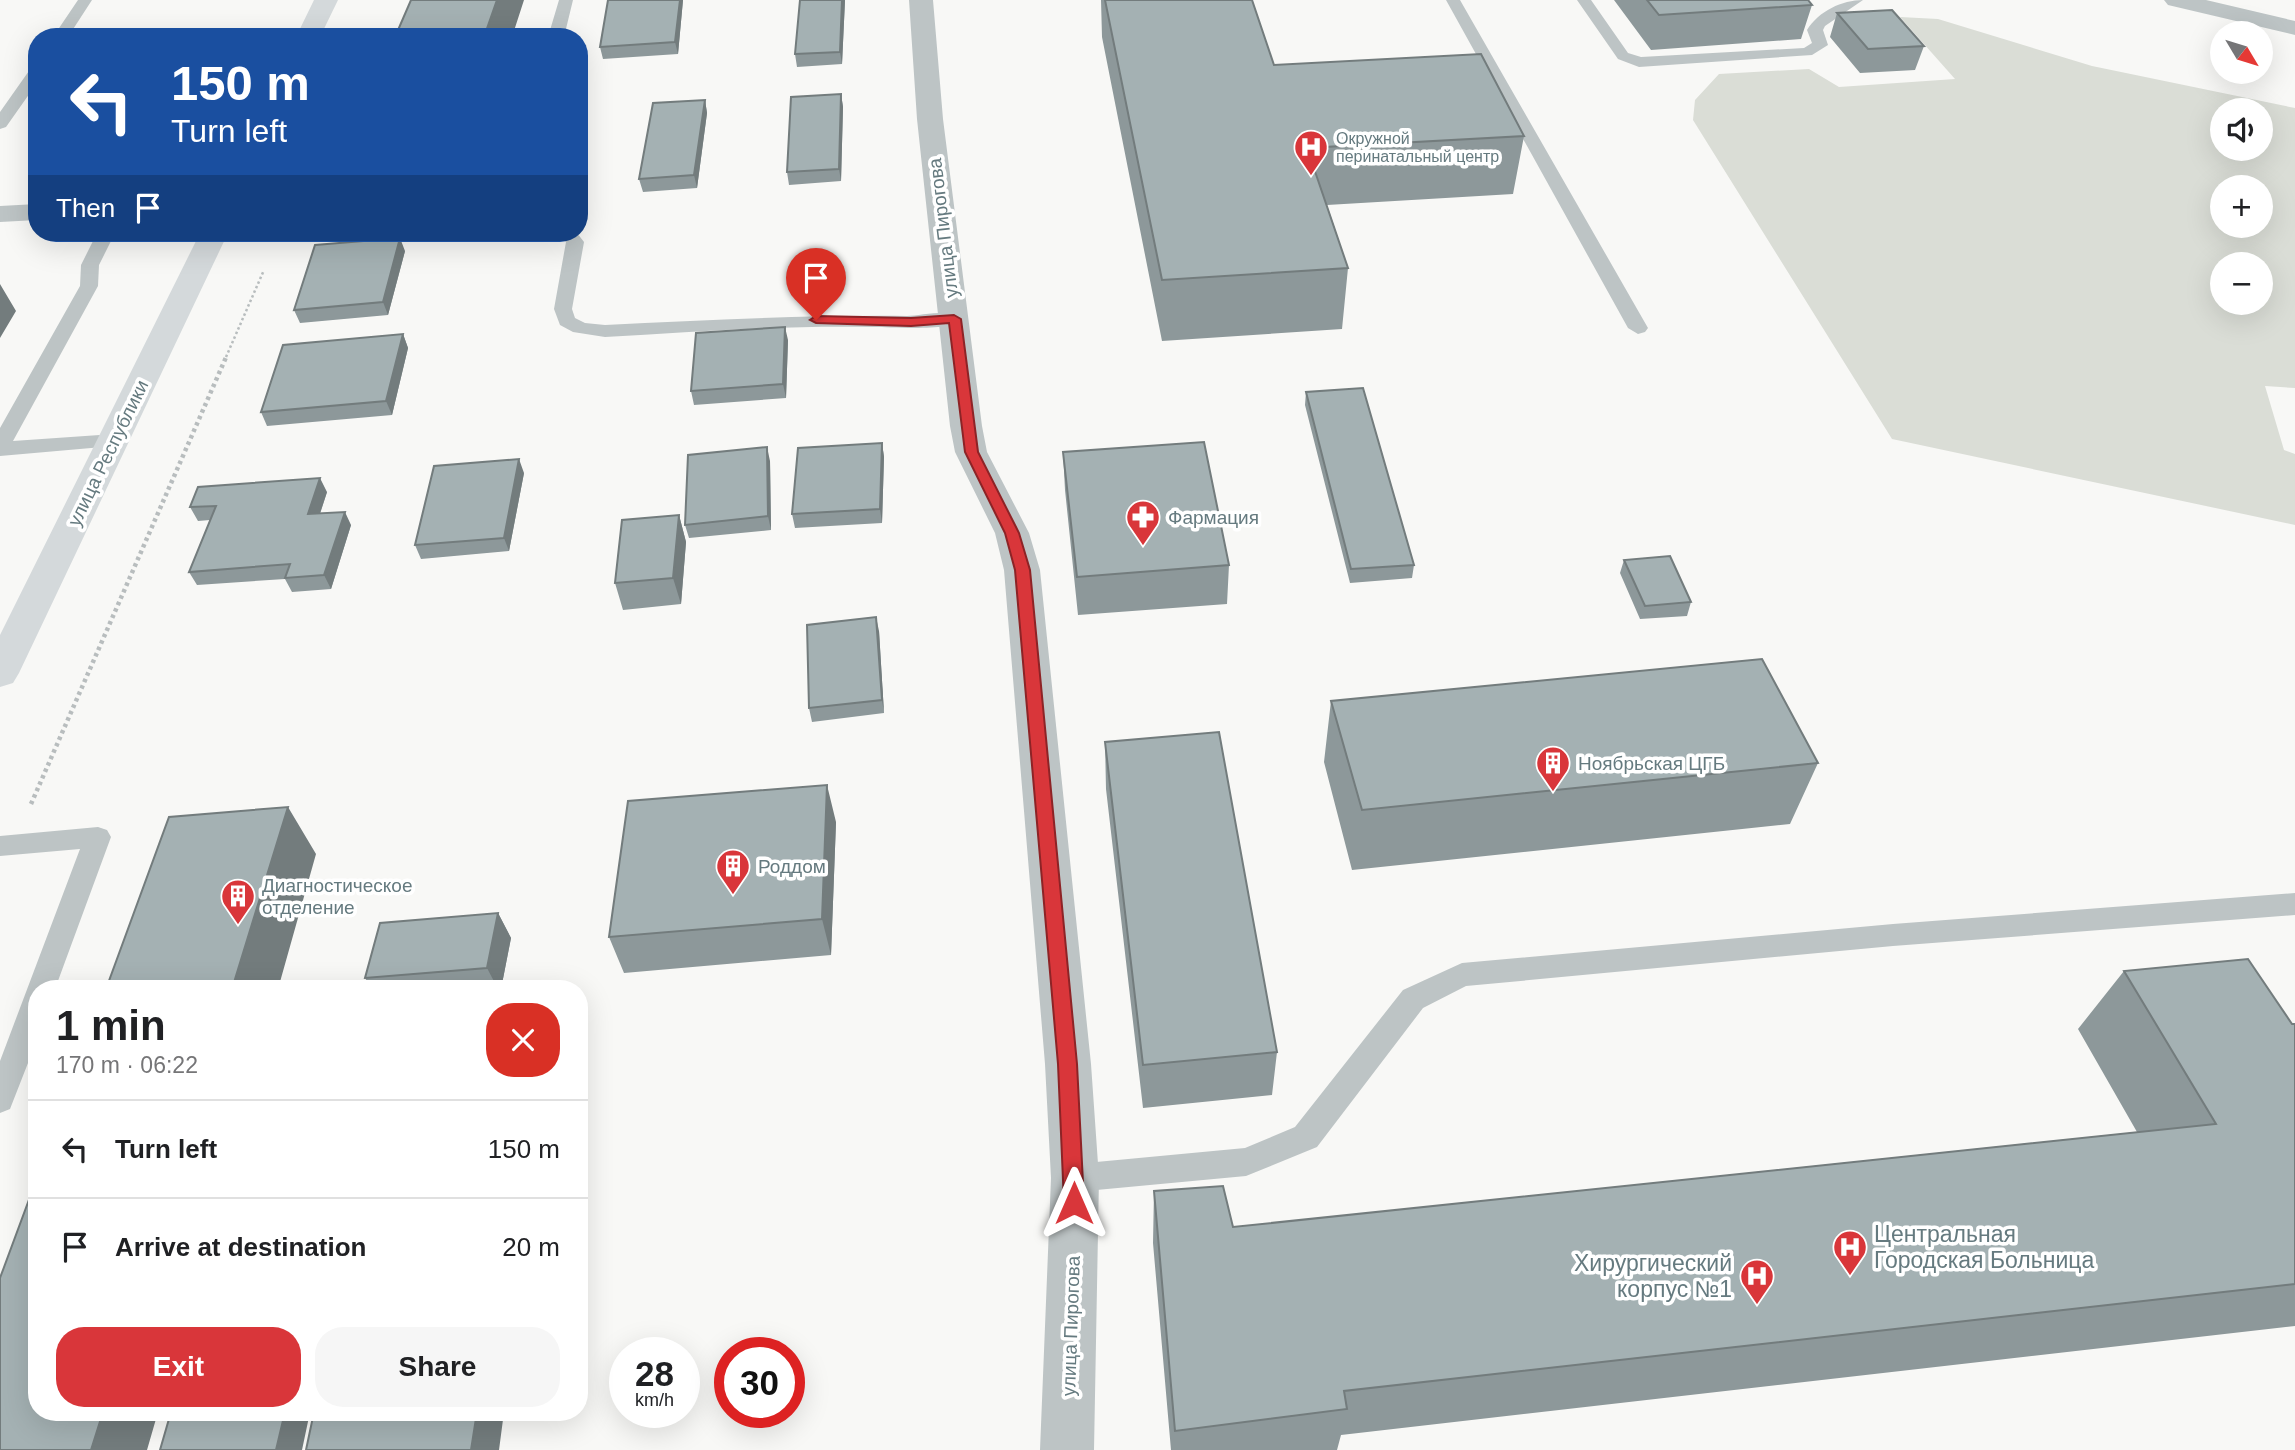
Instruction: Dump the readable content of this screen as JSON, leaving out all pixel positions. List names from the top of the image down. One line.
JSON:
{"streets":{"street":["улица Пирогова","улица Республики"]},"places":{"hospital":["Окружной перинатальный центр","Центральная Городская Больница","Хирургический корпус №1"],"pharmacy":["Фармация"],"building":["Ноябрьская ЦГБ","Роддом","Диагностическое отделение"]},"north":"bottom right","page":{"map_buttons":["+","−"],"turn":["150 m","Turn left"],"then":"Then","heading":["1 min","170 m · 06:22"],"list":[{"name":"Turn left","value":"150 m"},{"name":"Arrive at destination","value":"20 m"}],"buttons":["Exit","Share"],"speed":"28 km/h","limit":"30"}}
